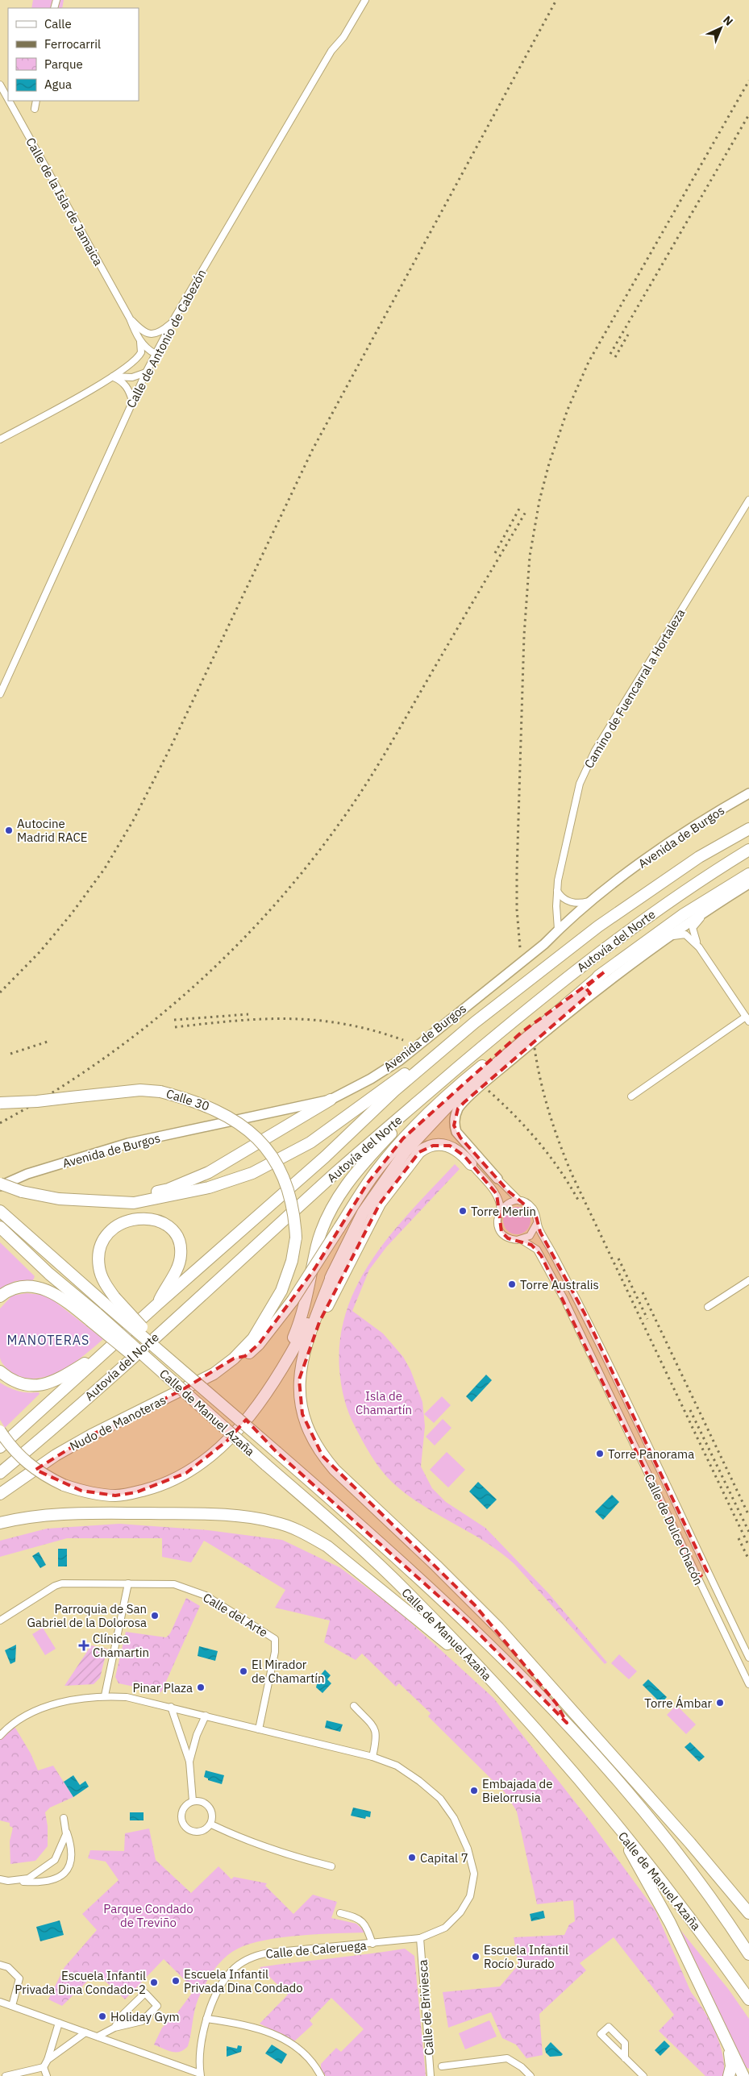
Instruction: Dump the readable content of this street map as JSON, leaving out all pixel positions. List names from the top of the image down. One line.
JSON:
{"streets":{"highway":["Autovía del Norte","Calle 30","Calle de Manuel Azaña","Nudo de Manoteras"],"street":["Calle de la Isla de Jamaica","Calle de Antonio de Cabezón","Camino de Fuencarral a Hortaleza","Avenida de Burgos","Calle de Dulce Chacón","Calle del Arte","Calle de Caleruega","Calle de Briviesca"]},"crossings":[["Calle de la Isla de Jamaica","Calle de Antonio de Cabezón"],["Camino de Fuencarral a Hortaleza","Avenida de Burgos"],["Calle 30","Nudo de Manoteras"],["Calle del Arte","Calle de Caleruega"],["Calle de Caleruega","Calle de Briviesca"]],"districts":["MANOTERAS"],"parks":["Isla de Chamartín","Parque Condado de Treviño"],"places":{"other":["Autocine Madrid RACE","Torre Merlin","Torre Australis","Torre Panorama","Parroquia de San Gabriel de la Dolorosa","El Mirador de Chamartín","Pinar Plaza","Torre Ámbar","Embajada de Bielorrusia","Capital 7","Escuela Infantil Rocío Jurado","Escuela Infantil Privada Dina Condado","Escuela Infantil Privada Dina Condado-2","Holiday Gym"],"health":["Clínica Chamartin"]},"legend":["Calle","Ferrocarril","Parque","Agua"],"north":"top right"}
